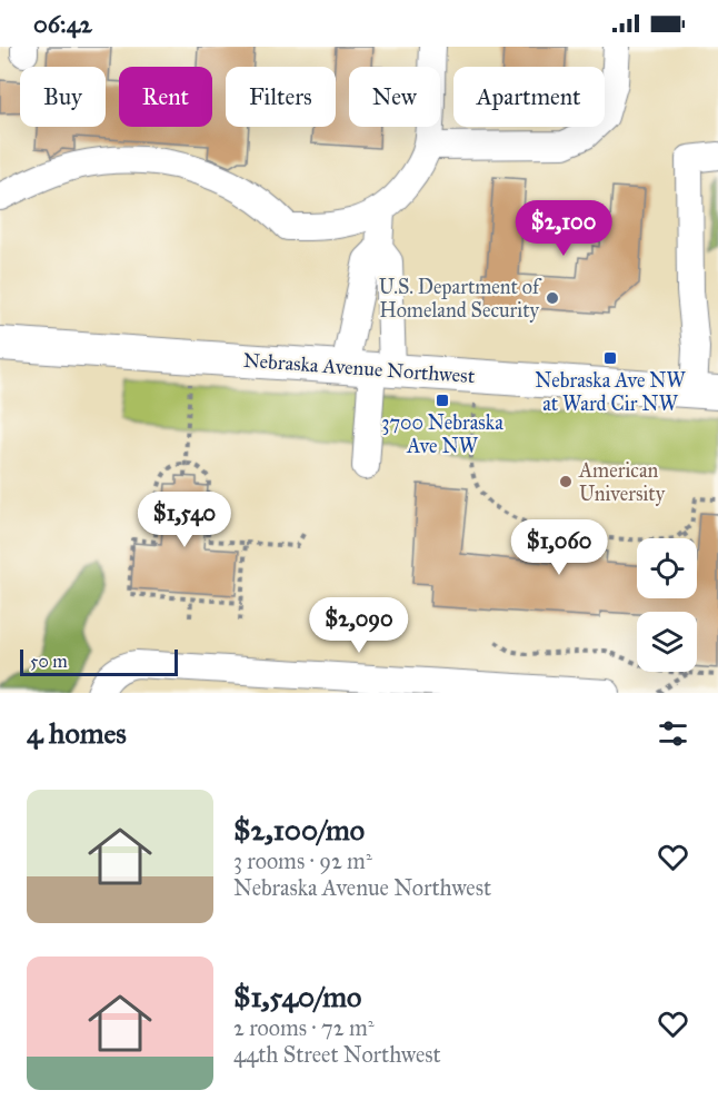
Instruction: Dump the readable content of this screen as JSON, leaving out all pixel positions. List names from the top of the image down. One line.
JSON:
{"streets":{"main road":["Nebraska Avenue Northwest"]},"places":{"other":["U.S. Department of Homeland Security","American University"],"transit":["Nebraska Ave NW at Ward Cir NW","3700 Nebraska Ave NW"]},"scale_bar":"50 m","page":{"status":"06:42","chip":["Buy","Rent","Filters","New","Apartment"],"price":["$2,100","$1,540","$1,060","$2,090"],"scale":"50 m","heading":"4 homes","list":[{"name":"$2,100/mo","note":"3 rooms · 92 m² · Nebraska Avenue Northwest"},{"name":"$1,540/mo","note":"2 rooms · 72 m² · 44th Street Northwest"}]}}
